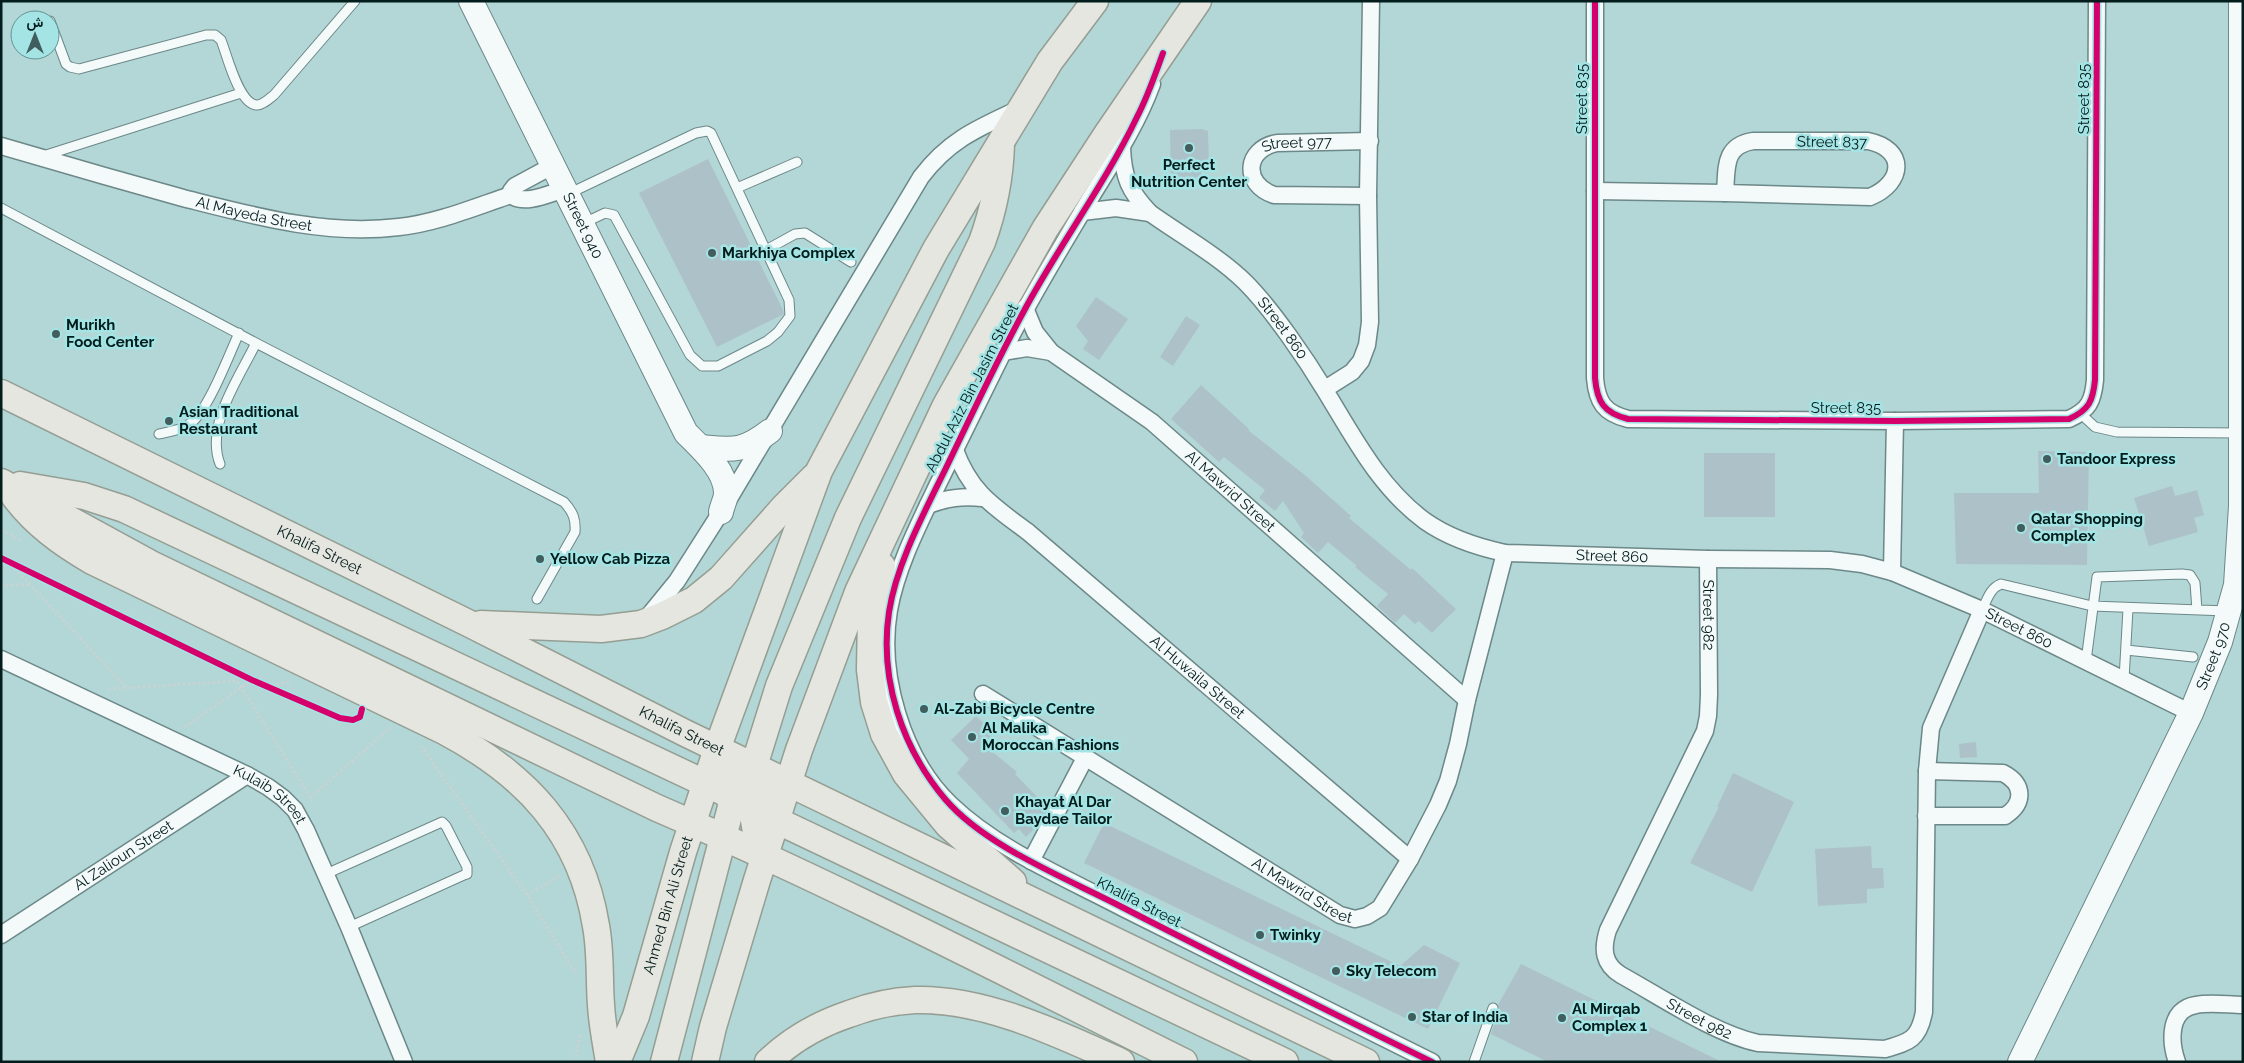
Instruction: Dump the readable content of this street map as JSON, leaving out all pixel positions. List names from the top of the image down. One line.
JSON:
{"streets":{"main road":["Abdul Aziz Bin Jasim Street","Khalifa Street","Ahmed Bin Ali Street"],"street":["Street 835","Street 837","Street 977","Al Mayeda Street","Street 940","Street 860","Al Mawrid Street","Street 982","Street 970","Al Huwaila Street","Kulaib Street","Al Zalioun Street"]},"crossings":[["Street 835","Street 837"],["Street 835","Street 860"],["Al Mayeda Street","Street 940"],["Street 860","Abdul Aziz Bin Jasim Street"],["Street 860","Al Mawrid Street"],["Street 860","Street 982"],["Street 860","Street 970"],["Abdul Aziz Bin Jasim Street","Al Mawrid Street"],["Abdul Aziz Bin Jasim Street","Khalifa Street"],["Abdul Aziz Bin Jasim Street","Al Huwaila Street"],["Al Mawrid Street","Al Huwaila Street"],["Khalifa Street","Ahmed Bin Ali Street"],["Kulaib Street","Al Zalioun Street"]],"places":["Perfect Nutrition Center","Markhiya Complex","Murikh Food Center","Asian Traditional Restaurant","Tandoor Express","Qatar Shopping Complex","Yellow Cab Pizza","Al-Zabi Bicycle Centre","Al Malika Moroccan Fashions","Khayat Al Dar Baydae Tailor","Twinky","Sky Telecom","Star of India","Al Mirqab Complex 1"],"north":"top"}
